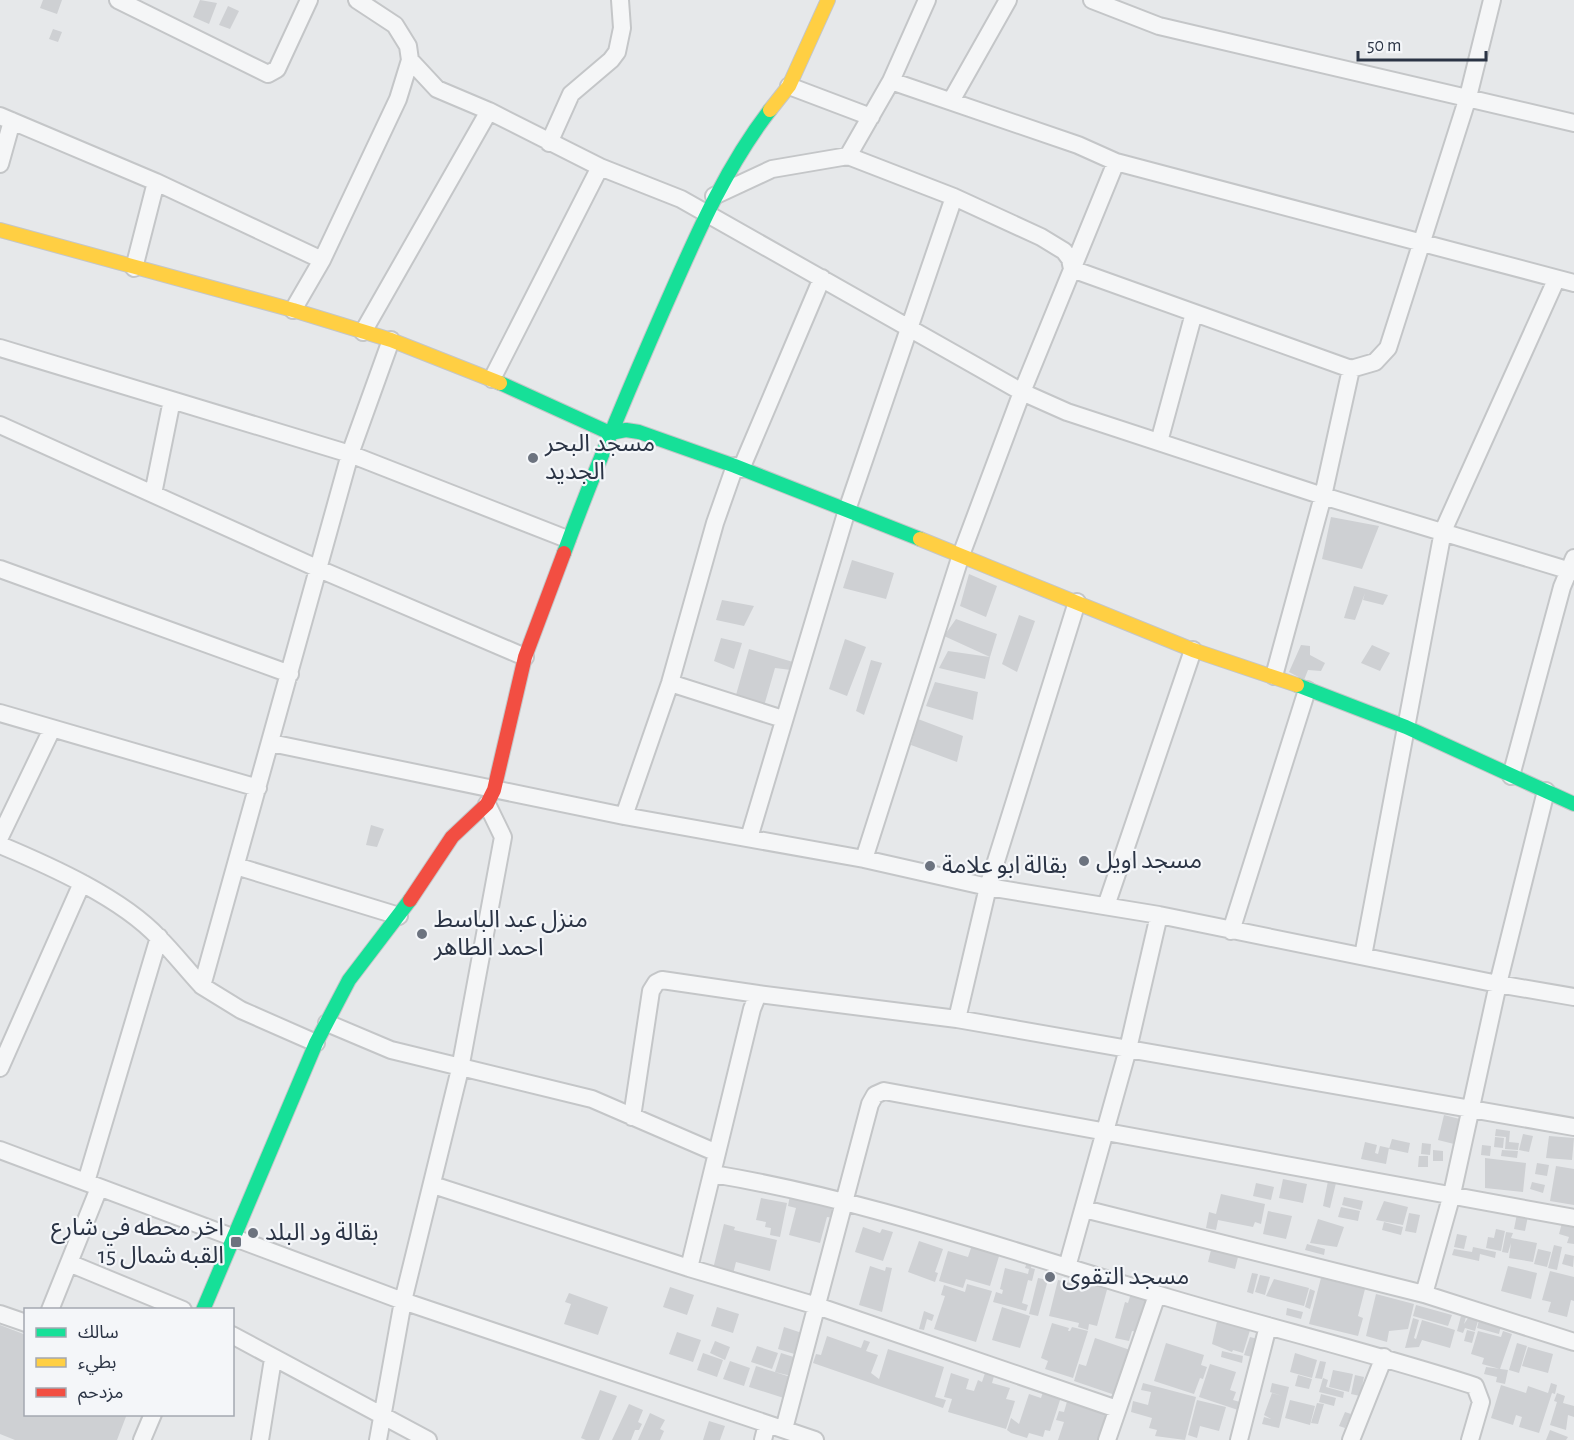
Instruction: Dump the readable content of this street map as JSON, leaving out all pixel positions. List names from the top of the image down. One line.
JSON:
{"places":{"other":["مسجد البحر الجديد","مسجد اويل","بقالة ابو علامة","منزل عبد الباسط احمد الطاهر","بقالة ود البلد","مسجد التقوى"],"transit":["اخر محطه في شارع 15 القبه شمال"]},"legend":["سالك","بطيء","مزدحم"],"scale_bar":"50 m"}
